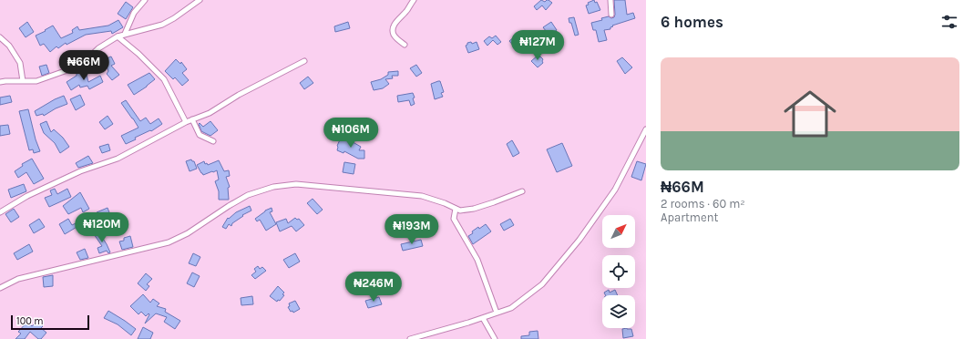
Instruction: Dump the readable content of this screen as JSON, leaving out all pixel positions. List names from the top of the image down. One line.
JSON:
{"scale_bar":"100 m","north":"top right","page":{"heading":"6 homes","price":["₦127M","₦66M","₦106M","₦120M","₦193M","₦246M"],"list":[{"name":"₦66M","note":"2 rooms · 60 m² · Apartment"}],"scale":"100 m"}}
